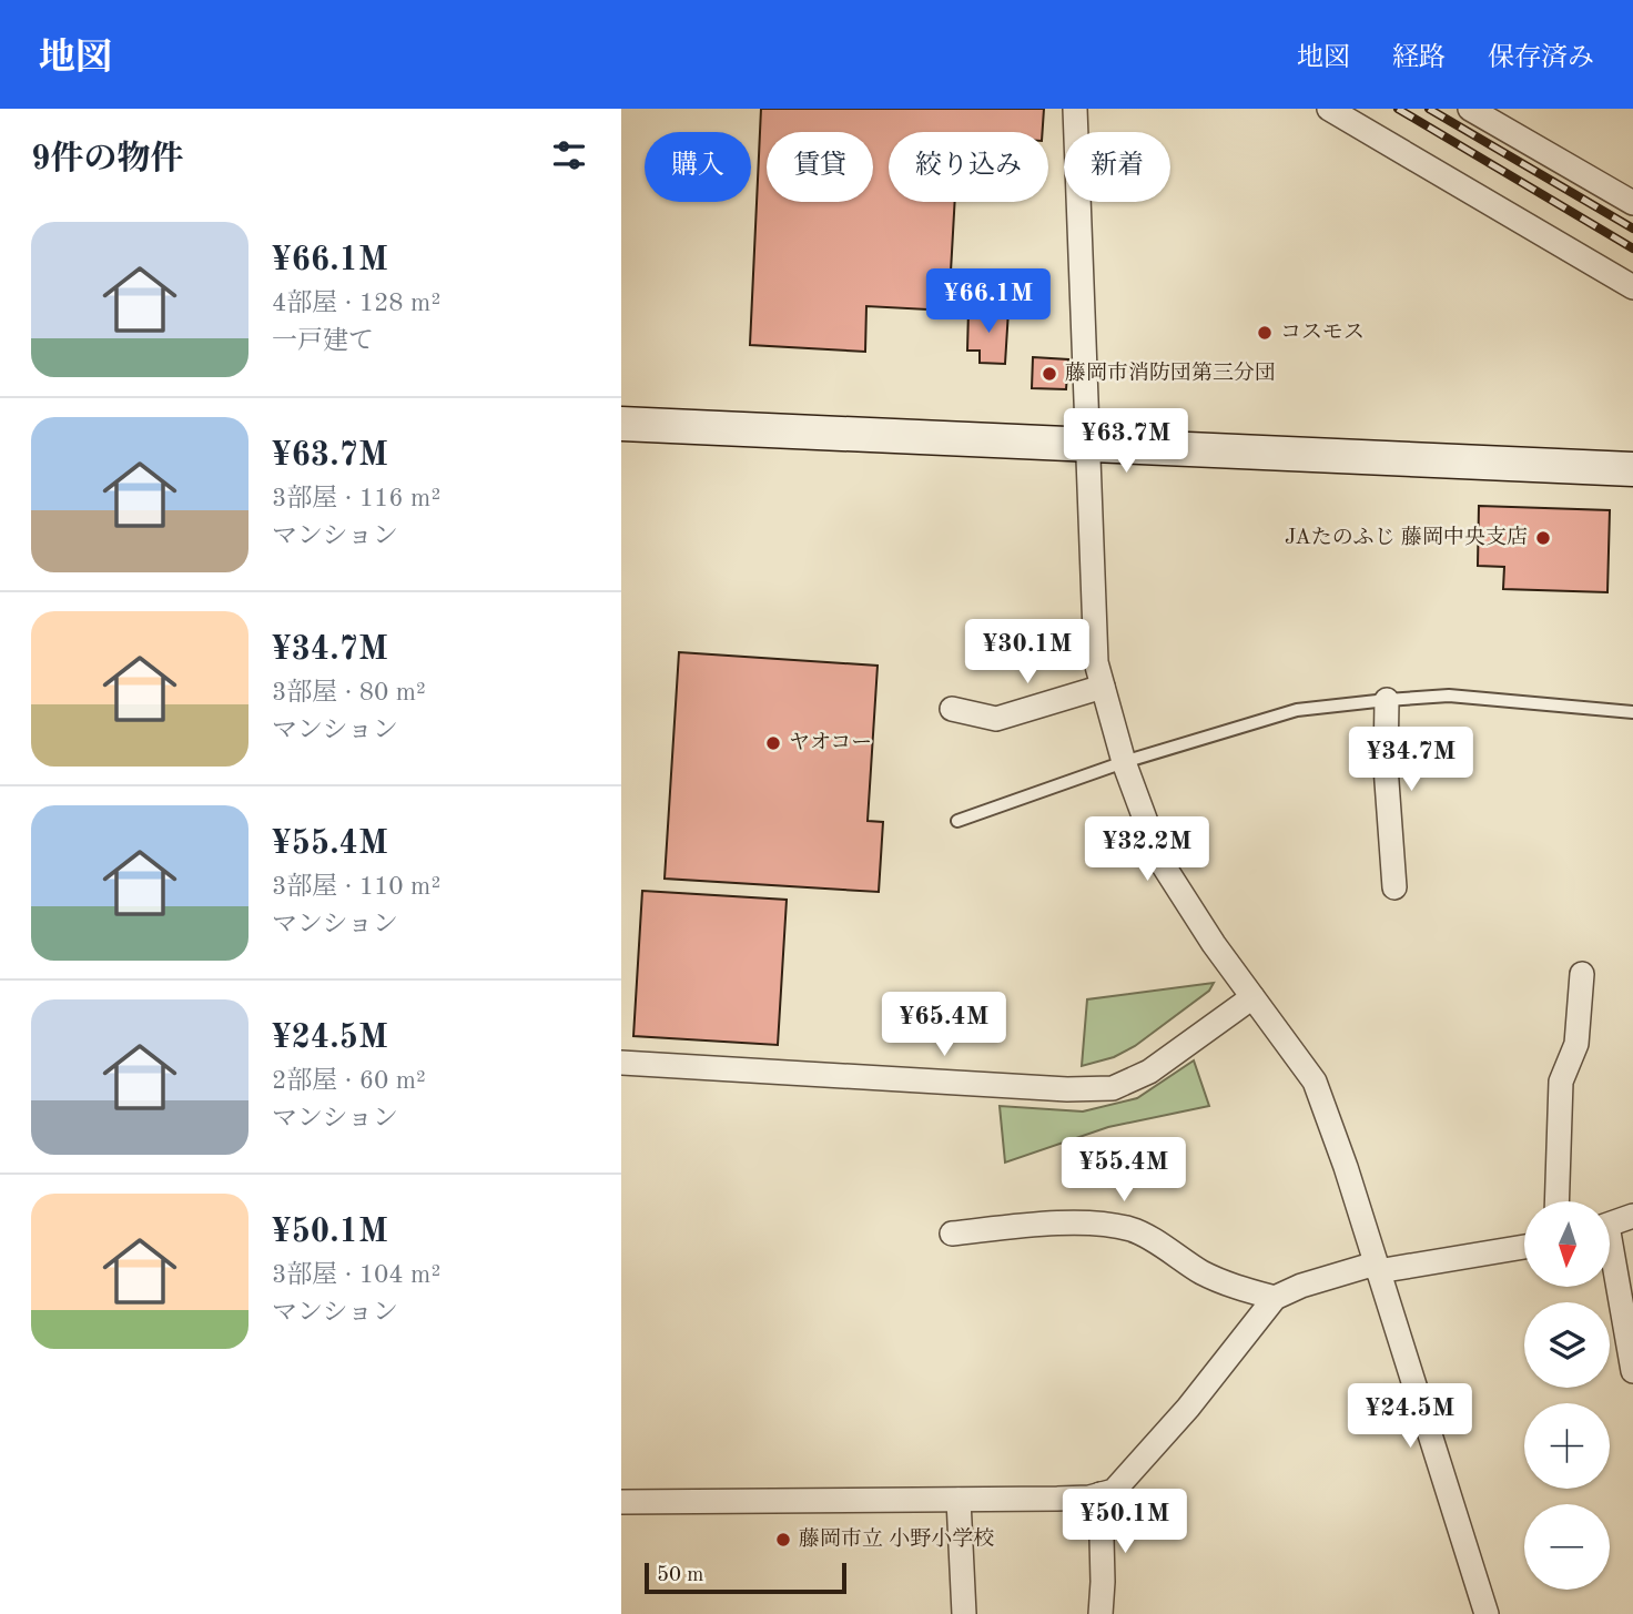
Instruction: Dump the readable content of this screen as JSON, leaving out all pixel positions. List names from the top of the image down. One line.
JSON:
{"places":["コスモス","藤岡市消防団第三分団","JAたのふじ 藤岡中央支店","ヤオコー","藤岡市立 小野小学校"],"scale_bar":"50 m","north":"bottom","page":{"header":"地図","nav":["地図","経路","保存済み"],"heading":"9件の物件","chip":["購入","賃貸","絞り込み","新着"],"list":[{"name":"¥66.1M","note":"4部屋 · 128 m² · 一戸建て"},{"name":"¥63.7M","note":"3部屋 · 116 m² · マンション"},{"name":"¥34.7M","note":"3部屋 · 80 m² · マンション"},{"name":"¥55.4M","note":"3部屋 · 110 m² · マンション"},{"name":"¥24.5M","note":"2部屋 · 60 m² · マンション"},{"name":"¥50.1M","note":"3部屋 · 104 m² · マンション"}],"price":["¥66.1M","¥63.7M","¥30.1M","¥34.7M","¥32.2M","¥65.4M","¥55.4M","¥24.5M","¥50.1M"],"map_buttons":["+","−"],"scale":"50 m"}}
